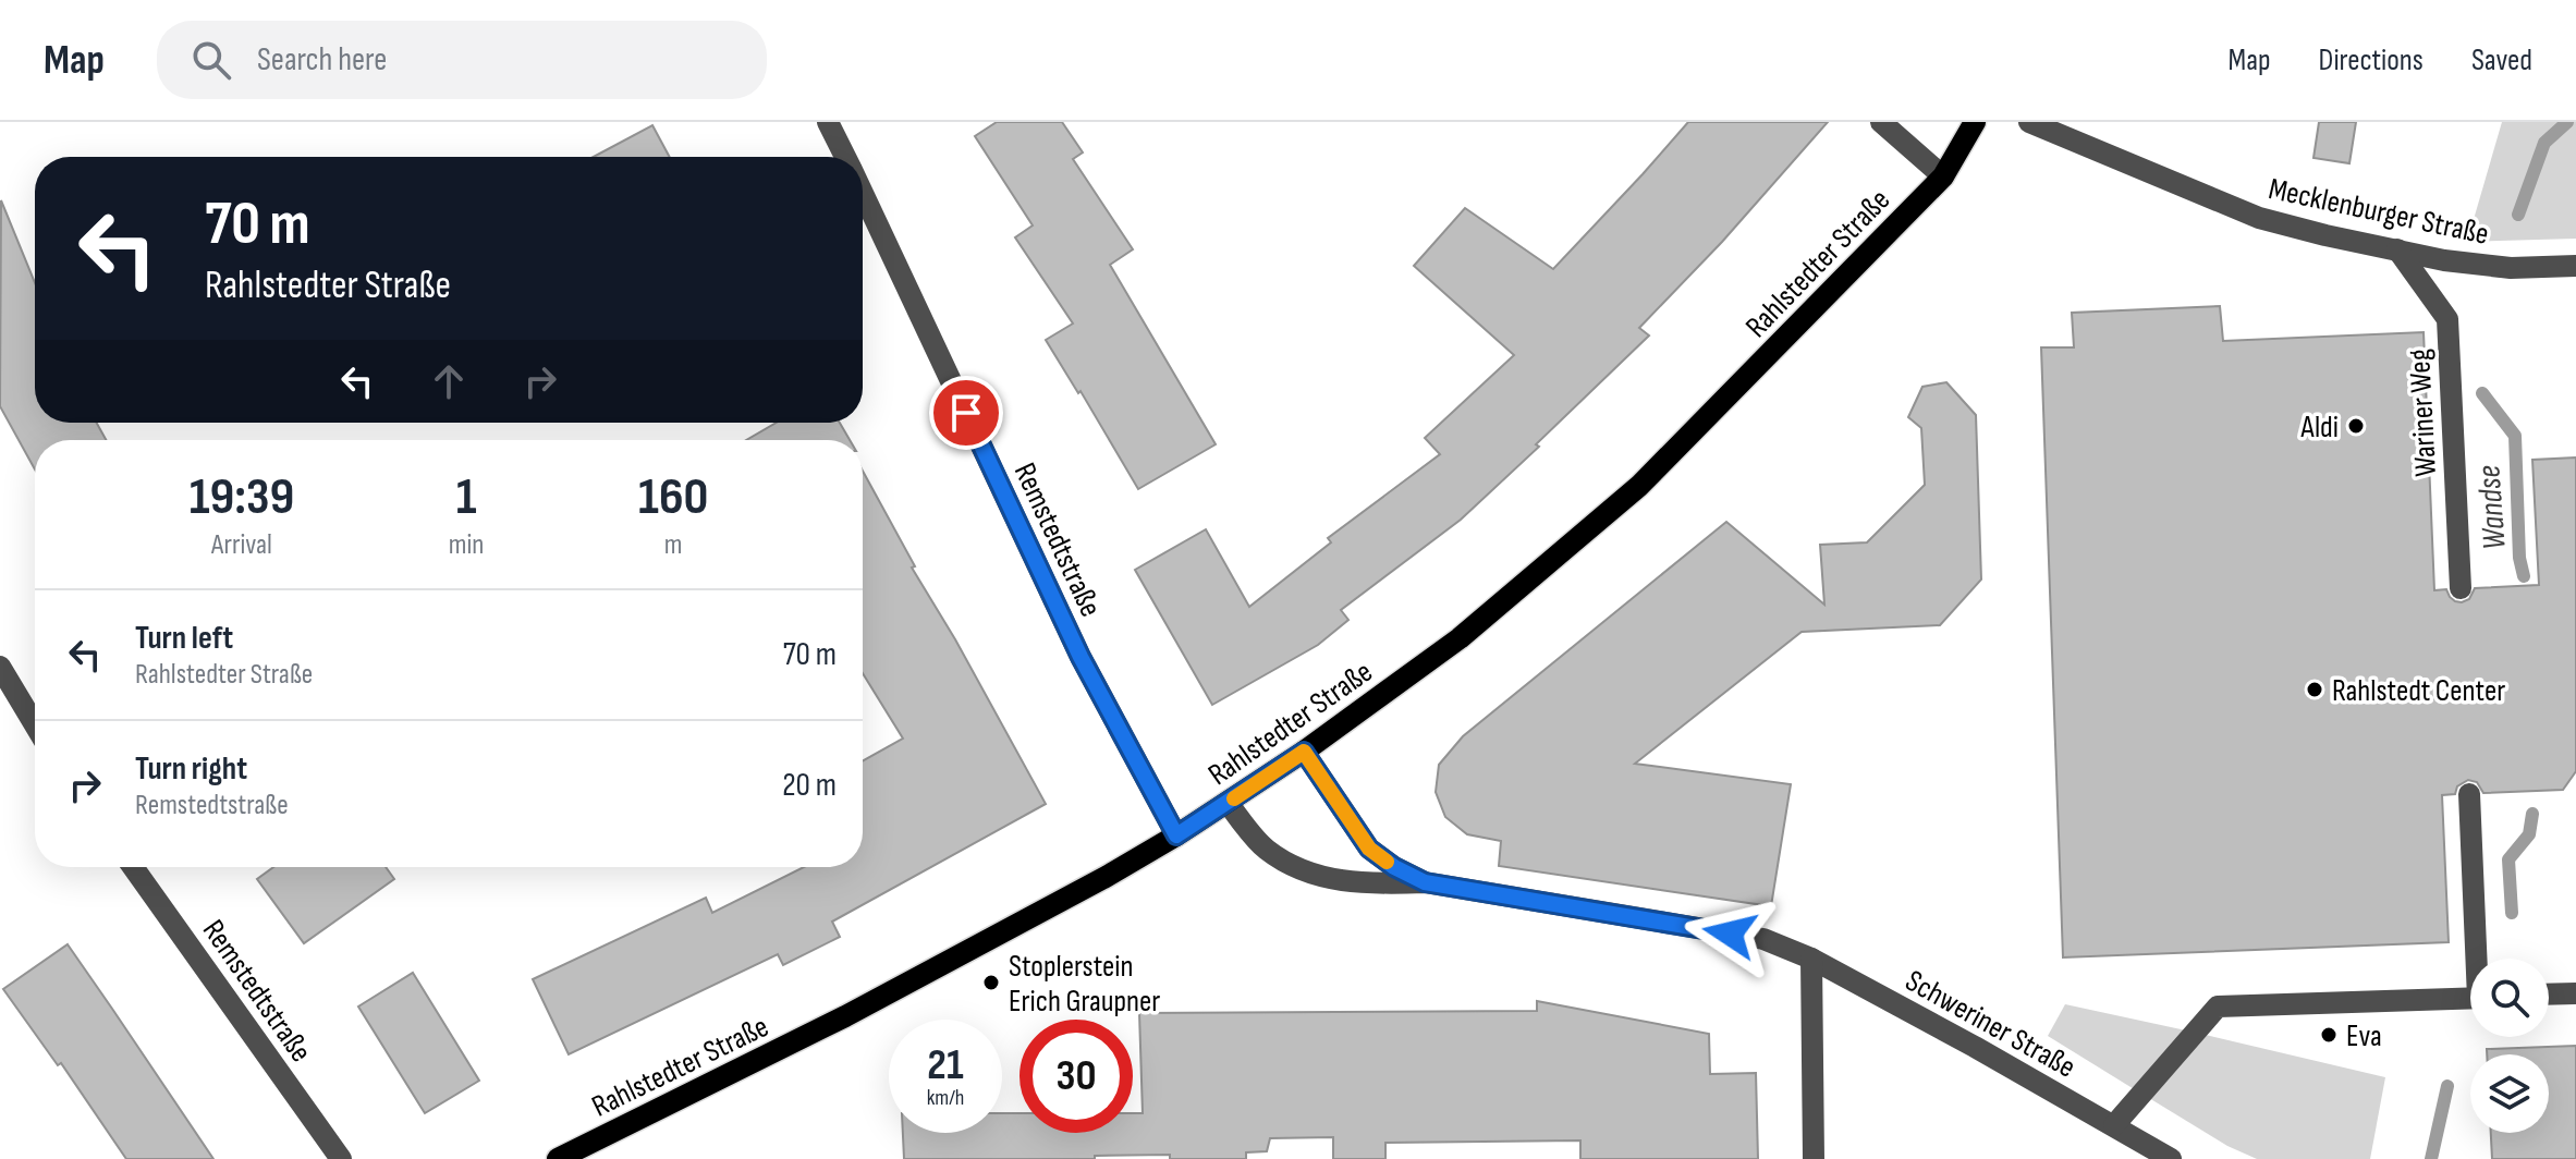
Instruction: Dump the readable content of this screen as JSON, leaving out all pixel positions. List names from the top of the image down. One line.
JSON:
{"streets":{"main road":["Rahlstedter Straße"],"street":["Mecklenburger Straße","Wariner Weg","Remstedtstraße","Schweriner Straße"]},"crossings":[["Mecklenburger Straße","Wariner Weg"],["Rahlstedter Straße","Remstedtstraße"],["Rahlstedter Straße","Schweriner Straße"]],"water":["Wandse"],"places":["Aldi","Rahlstedt Center","Stoplerstein Erich Graupner","Eva"],"page":{"header":"Map","search":"Search here","nav":["Map","Directions","Saved"],"turn":["70 m","Rahlstedter Straße"],"eta":["19:39","Arrival","1","min","160","m"],"list":[{"name":"Turn left","note":"Rahlstedter Straße","value":"70 m"},{"name":"Turn right","note":"Remstedtstraße","value":"20 m"}],"speed":"21 km/h","limit":"30"}}
